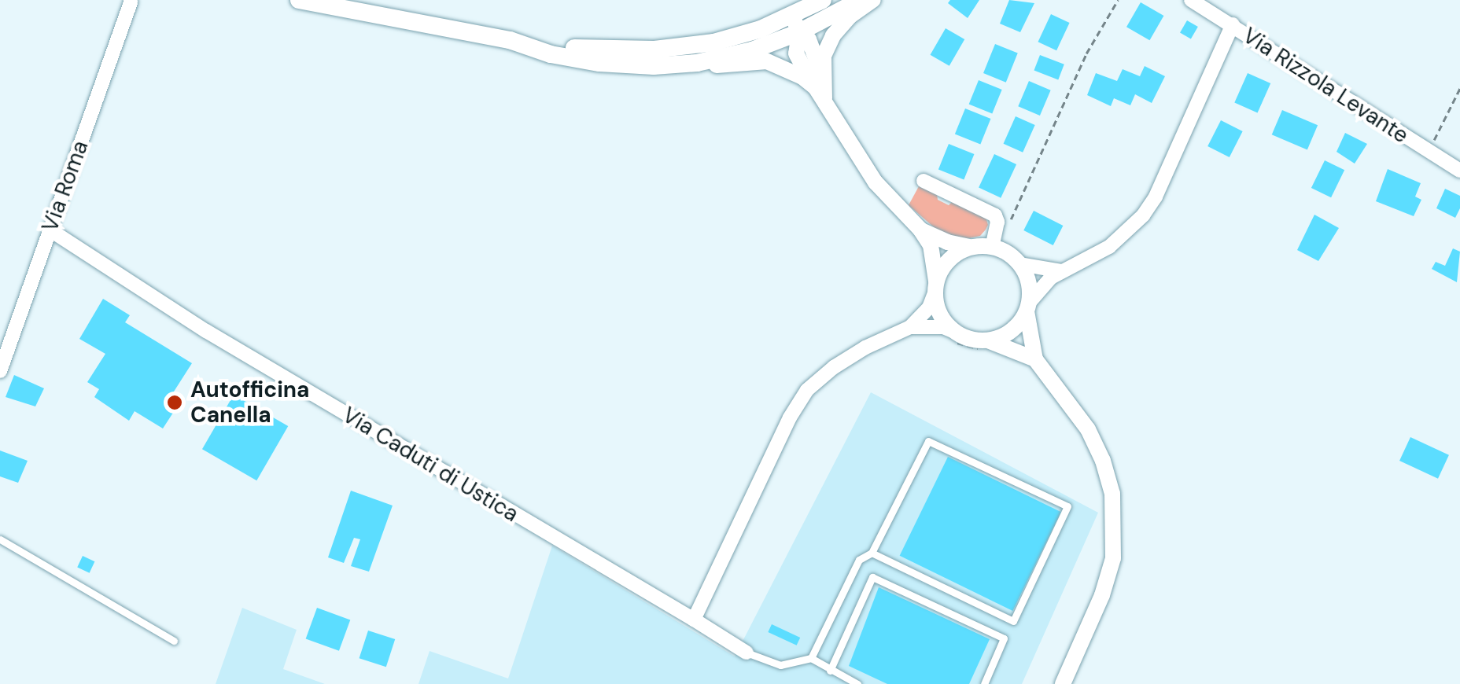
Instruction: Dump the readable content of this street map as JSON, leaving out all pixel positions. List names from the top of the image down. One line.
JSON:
{"streets":{"street":["Via Rizzola Levante","Via Roma","Via Caduti di Ustica"]},"crossings":[["Via Roma","Via Caduti di Ustica"]],"places":["Autofficina Canella"]}
